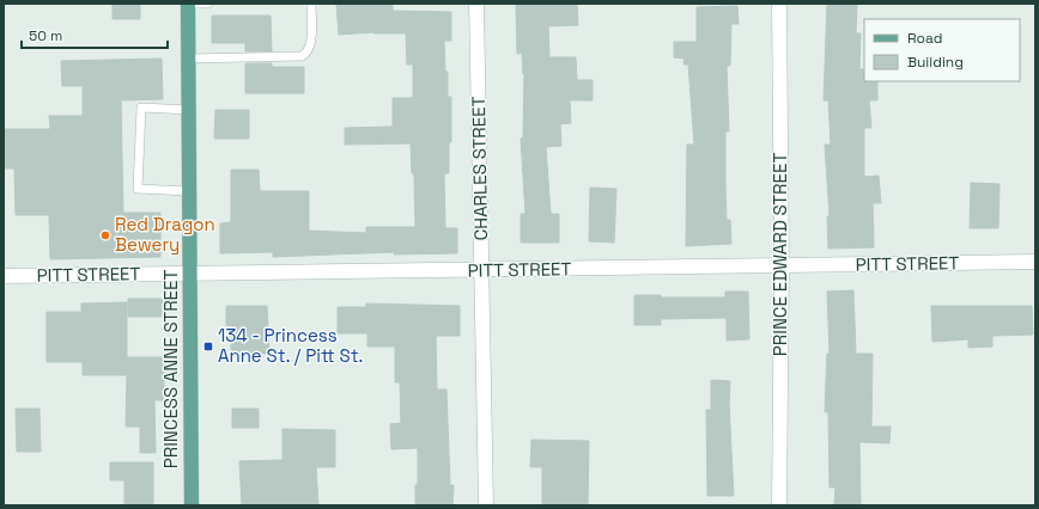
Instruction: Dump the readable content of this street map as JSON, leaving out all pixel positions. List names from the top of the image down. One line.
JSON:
{"streets":{"main road":["PRINCESS ANNE STREET"],"street":["CHARLES STREET","PRINCE EDWARD STREET","PITT STREET"]},"crossings":[["CHARLES STREET","PITT STREET"],["PRINCE EDWARD STREET","PITT STREET"],["PITT STREET","PRINCESS ANNE STREET"]],"places":{"other":["Red Dragon Bewery"],"transit":["134 - Princess Anne St. / Pitt St."]},"legend":["Road","Building"],"scale_bar":"50 m"}
